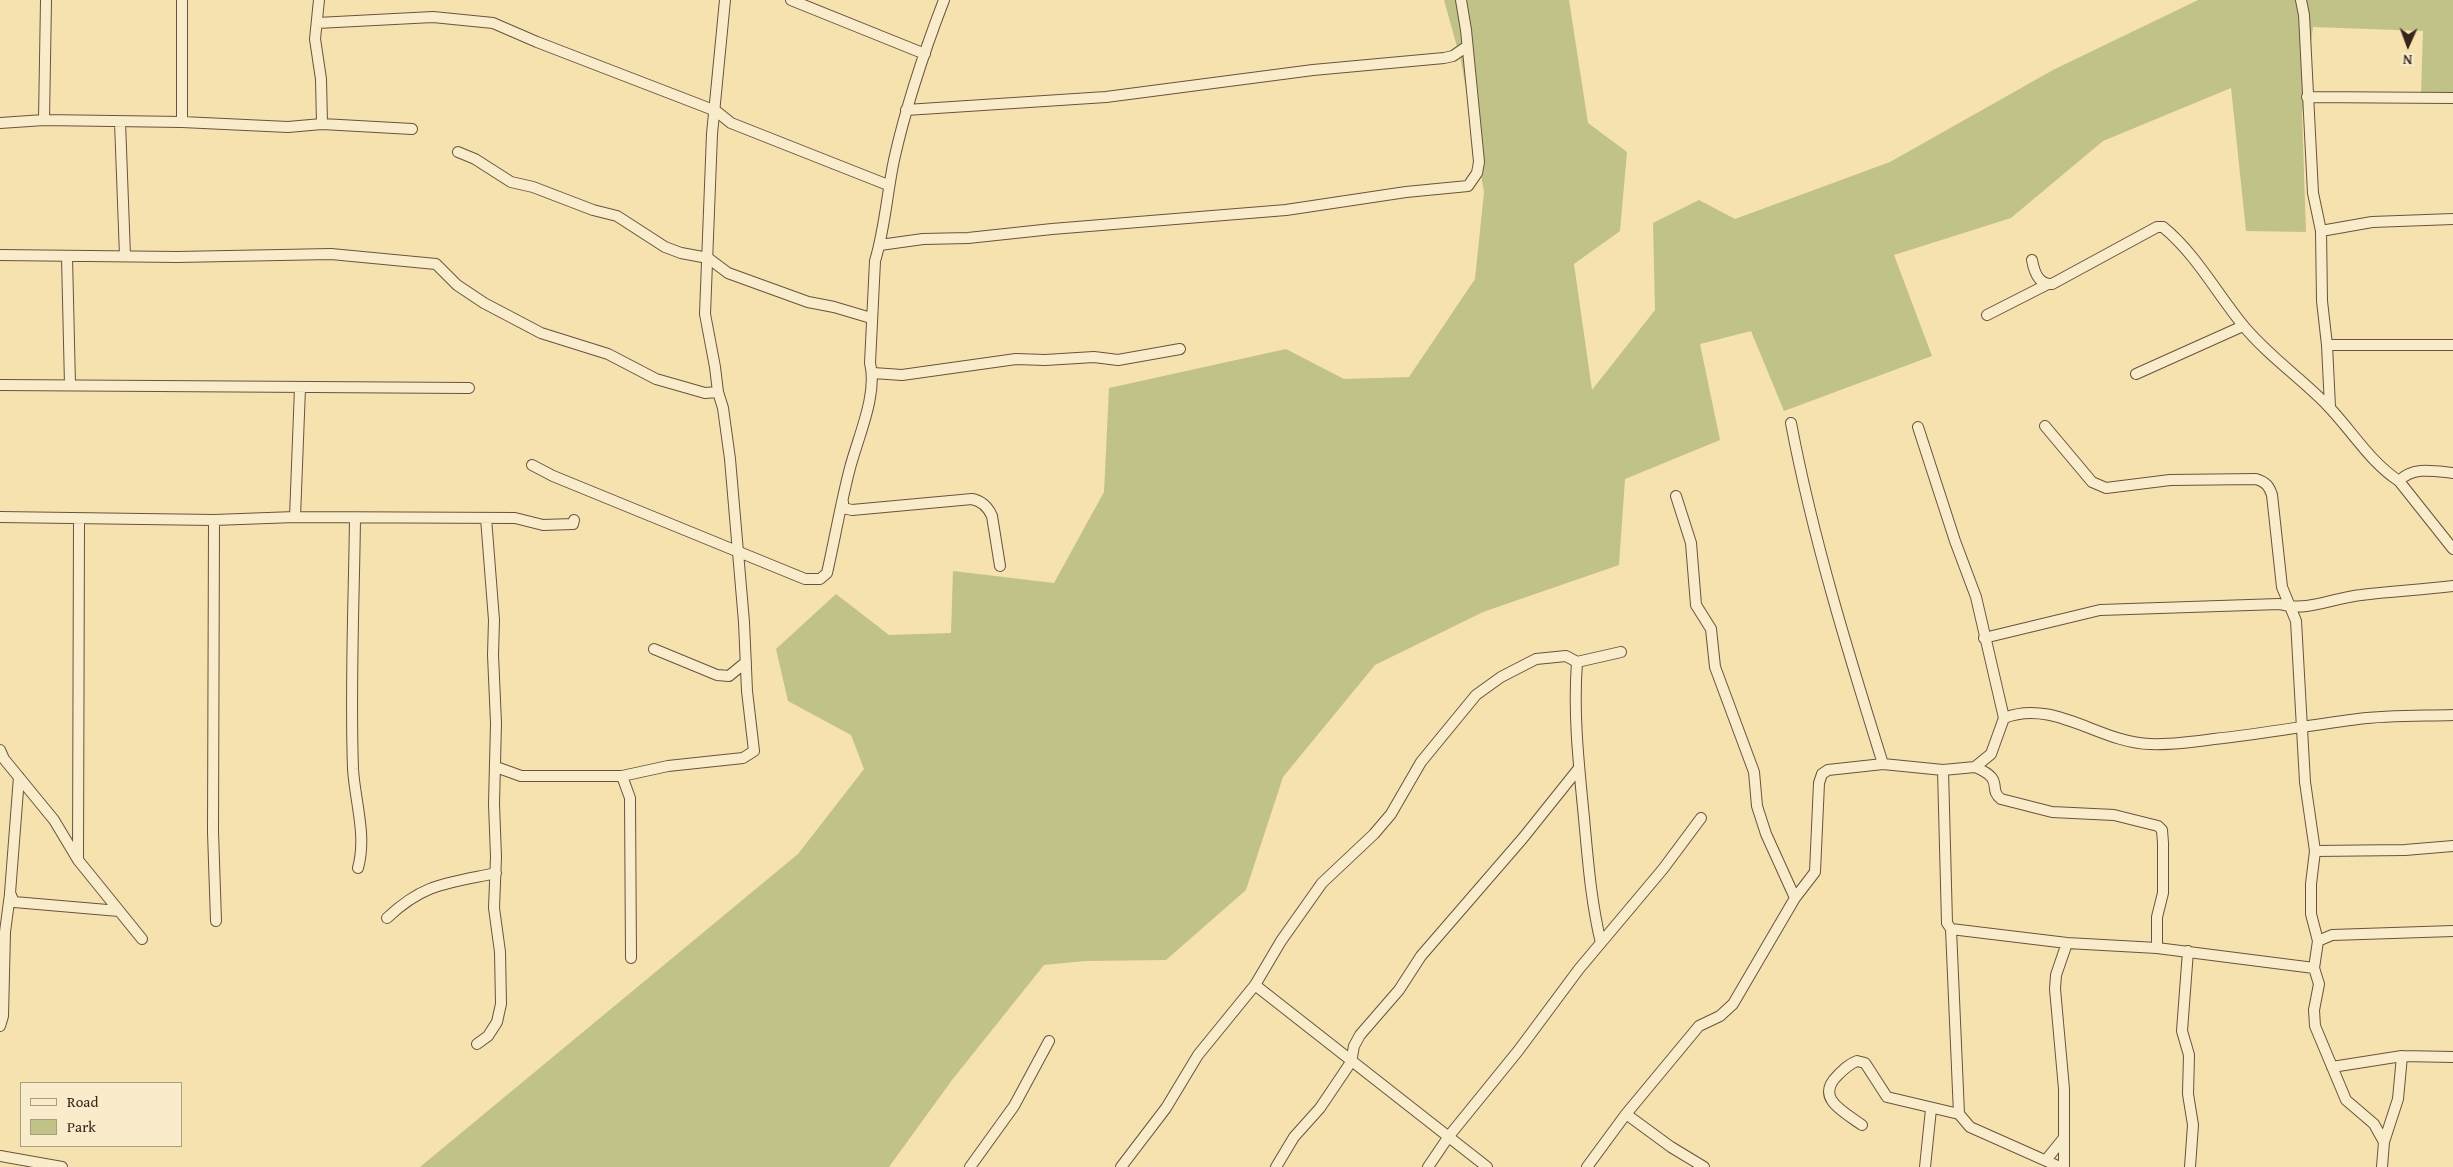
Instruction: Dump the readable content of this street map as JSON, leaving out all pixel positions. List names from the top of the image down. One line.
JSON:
{"legend":["Road","Park"],"north":"bottom"}
